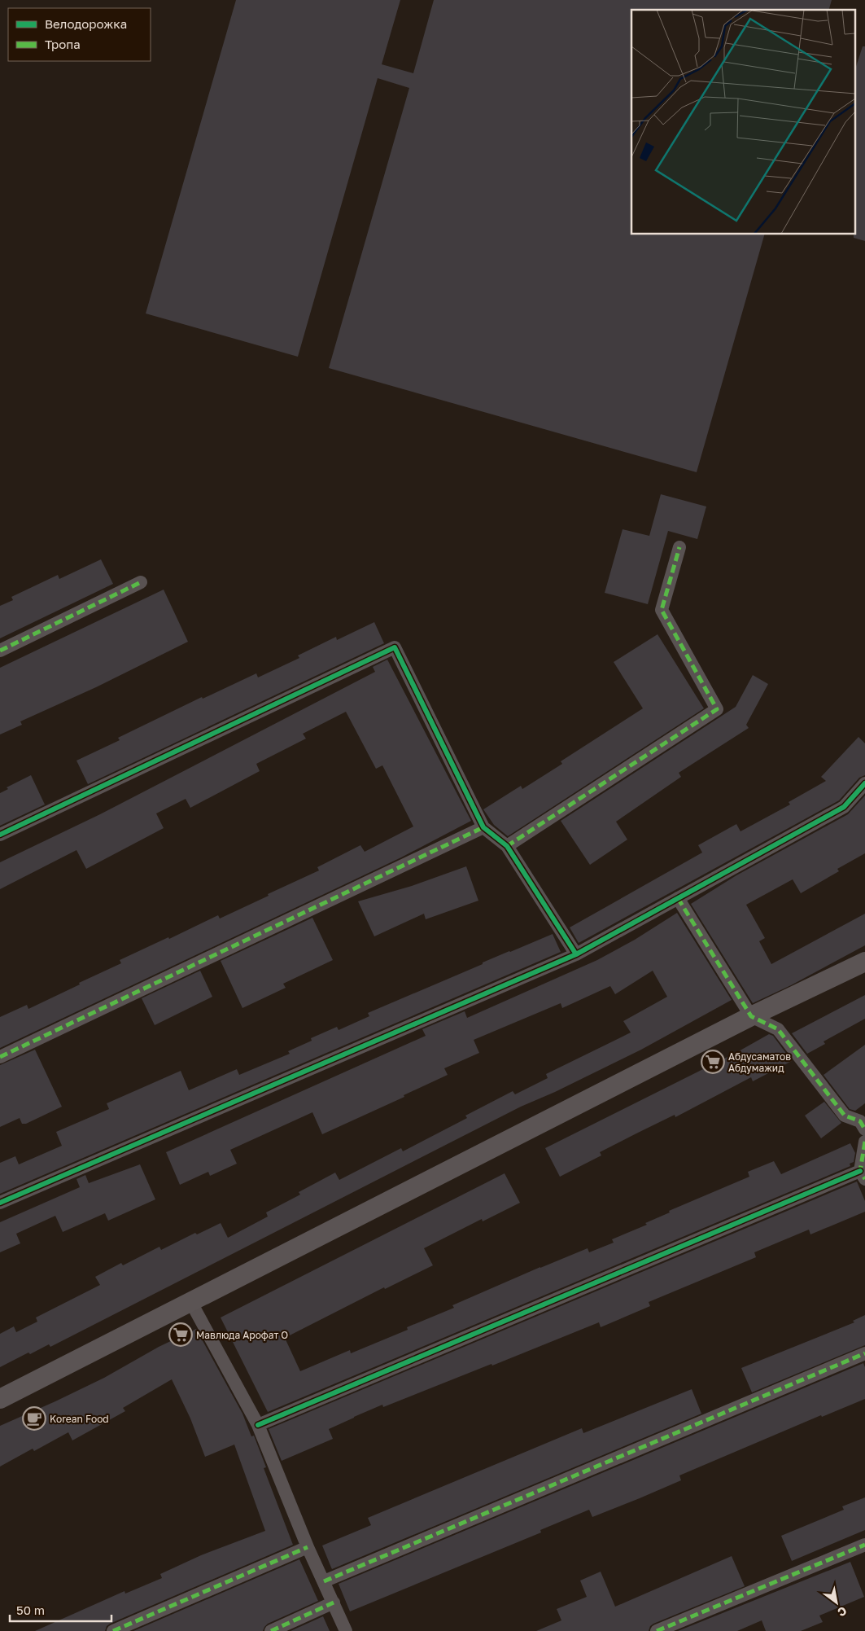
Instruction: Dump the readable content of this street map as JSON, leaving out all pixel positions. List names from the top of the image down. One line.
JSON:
{"places":{"supermarket":["Абдусаматов Абдумажид","Мавлюда Арофат О"],"cafe":["Korean Food"]},"legend":["Велодорожка","Тропа"],"scale_bar":"50 m","north":"bottom right"}
